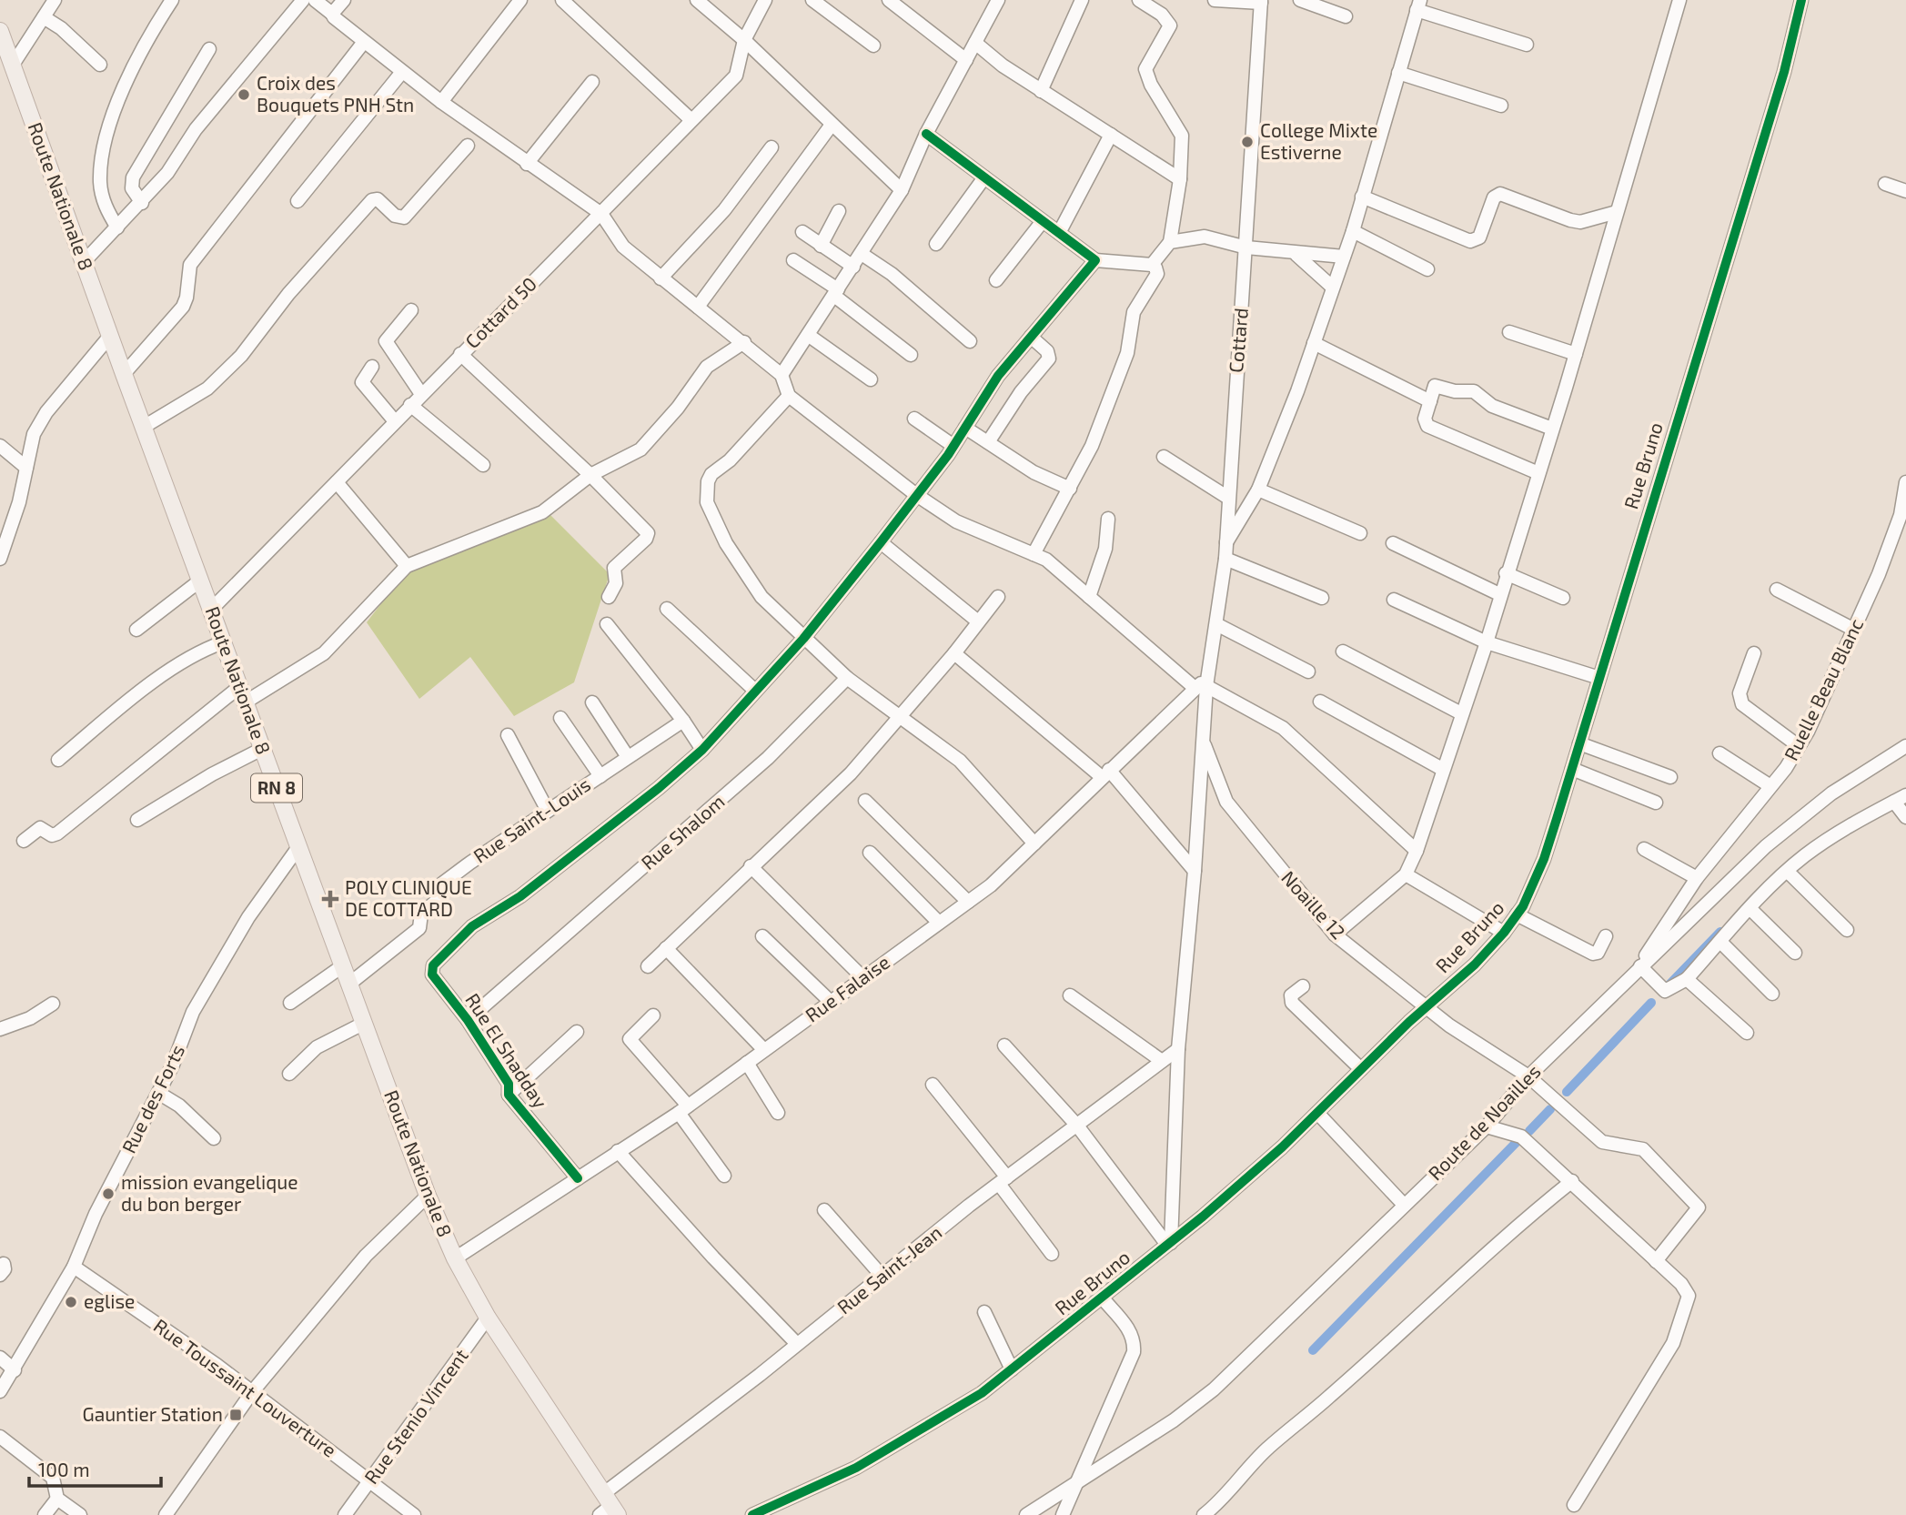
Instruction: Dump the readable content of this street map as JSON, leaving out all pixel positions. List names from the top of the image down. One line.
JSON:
{"streets":{"main road":["Route Nationale 8","RN 8"],"street":["Cottard 50","Cottard","Rue Bruno","Ruelle Beau Blanc","Rue Saint-Louis","Rue Shalom","Noaille 12","Rue Falaise","Rue El Shadday","Rue des Forts","Route de Noailles","Rue Saint-Jean","Rue Toussaint Louverture","Rue Stenio Vincent"]},"crossings":[["Route Nationale 8","Cottard 50"],["Route Nationale 8","Rue Saint-Louis"],["Route Nationale 8","Rue Falaise"],["Route Nationale 8","Rue des Forts"],["Route Nationale 8","Rue Saint-Jean"],["Route Nationale 8","Rue Stenio Vincent"],["Cottard","Rue Bruno"],["Cottard","Noaille 12"],["Cottard","Rue Falaise"],["Cottard","Rue Saint-Jean"],["Rue Bruno","Noaille 12"],["Ruelle Beau Blanc","Route de Noailles"],["Rue Shalom","Rue El Shadday"],["Noaille 12","Route de Noailles"],["Rue Falaise","Rue El Shadday"],["Rue des Forts","Rue Toussaint Louverture"],["Rue Toussaint Louverture","Rue Stenio Vincent"]],"places":{"other":["Croix des Bouquets PNH Stn","College Mixte Estiverne","mission evangelique du bon berger","eglise"],"health":["POLY CLINIQUE DE COTTARD"],"transit":["Gauntier Station"]},"scale_bar":"100 m"}
